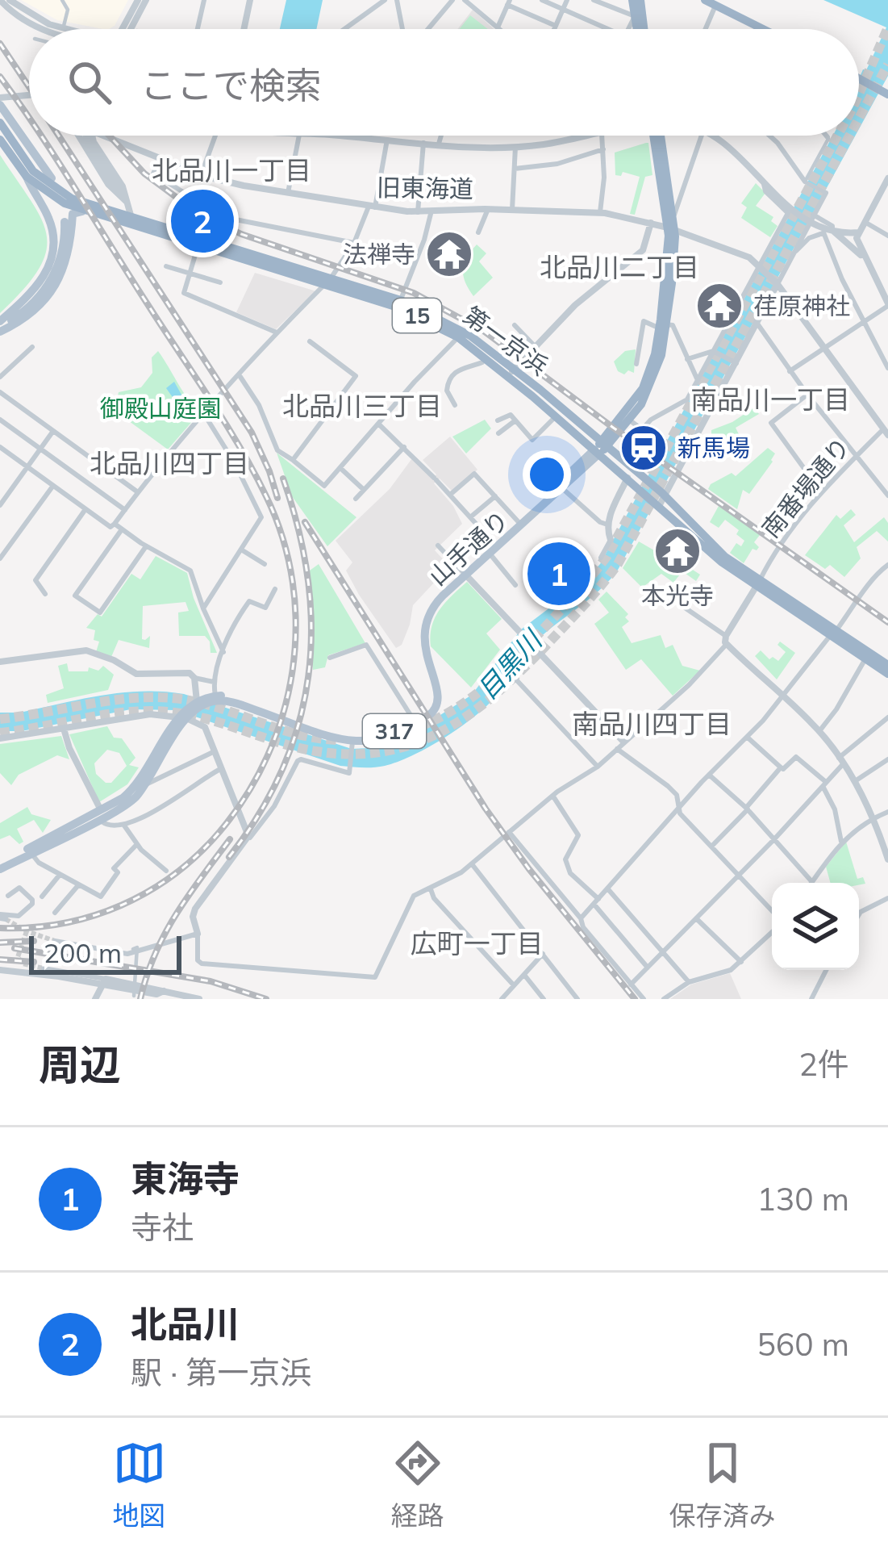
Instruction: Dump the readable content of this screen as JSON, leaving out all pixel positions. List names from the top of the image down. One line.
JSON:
{"streets":{"highway":["15","第一京浜","山手通り"],"main road":["317"],"street":["旧東海道","南番場通り"]},"crossings":[["旧東海道","山手通り"],["第一京浜","南番場通り"],["第一京浜","山手通り"],["山手通り","317"]],"districts":["北品川一丁目","北品川二丁目","南品川一丁目","北品川三丁目","北品川四丁目","南品川四丁目","広町一丁目"],"water":["目黒川"],"parks":["御殿山庭園"],"places":{"temple":["法禅寺","荏原神社","本光寺"],"station":["新馬場"]},"scale_bar":"200 m","page":{"search":"ここで検索","pins":["2","1"],"scale":"200 m","heading":["周辺","2件"],"list":[{"mark":"1","name":"東海寺","note":"寺社","value":"130 m"},{"mark":"2","name":"北品川","note":"駅 · 第一京浜","value":"560 m"}],"nav":["地図","経路","保存済み"]}}
